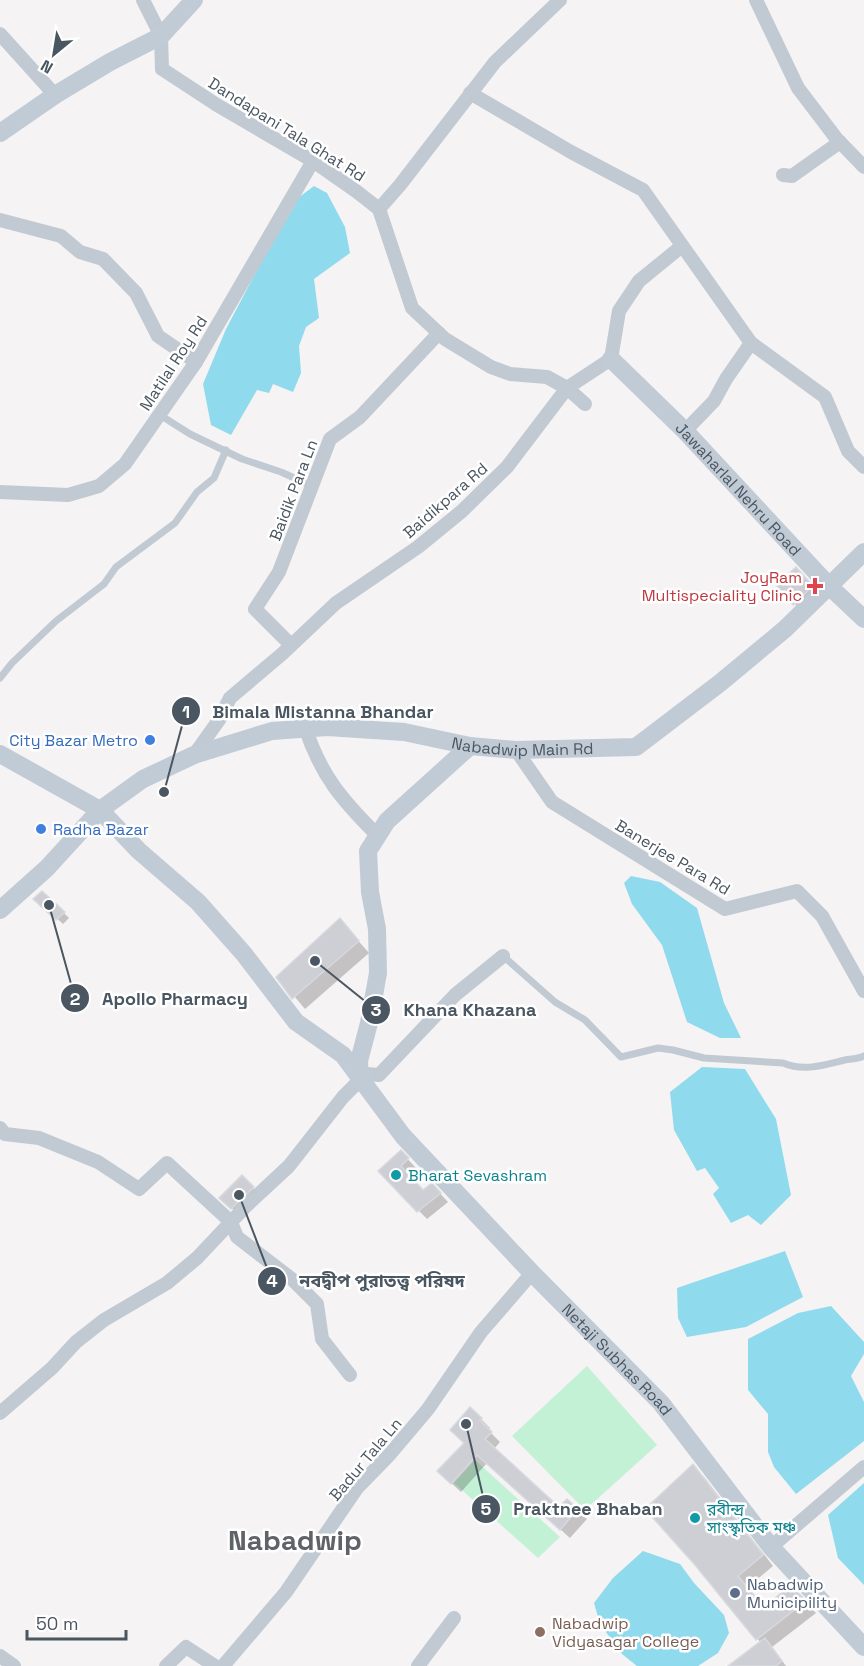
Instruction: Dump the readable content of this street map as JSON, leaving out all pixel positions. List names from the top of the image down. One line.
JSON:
{"streets":{"main road":["Jawaharlal Nehru Road","Nabadwip Main Rd","Netaji Subhas Road"],"street":["Dandapani Tala Ghat Rd","Matilal Roy Rd","Baidik Para Ln","Baidikpara Rd","Banerjee Para Rd","Badur Tala Ln"]},"crossings":[["Dandapani Tala Ghat Rd","Matilal Roy Rd"],["Jawaharlal Nehru Road","Baidikpara Rd"],["Jawaharlal Nehru Road","Nabadwip Main Rd"],["Baidik Para Ln","Baidikpara Rd"],["Baidikpara Rd","Nabadwip Main Rd"],["Nabadwip Main Rd","Banerjee Para Rd"],["Nabadwip Main Rd","Netaji Subhas Road"],["Netaji Subhas Road","Badur Tala Ln"]],"districts":["Nabadwip"],"places":{"health":["JoyRam Multispeciality Clinic"],"other":["City Bazar Metro","Bimala Mistanna Bhandar","Radha Bazar","Apollo Pharmacy","Khana Khazana","Bharat Sevashram","নবদ্বীপ পুরাতত্ত্ব পরিষদ","Praktnee Bhaban","রবীন্দ্র সাংস্কৃতিক মঞ্চ","Nabadwip Municipility","Nabadwip Vidyasagar College"]},"scale_bar":"50 m","north":"bottom left"}
